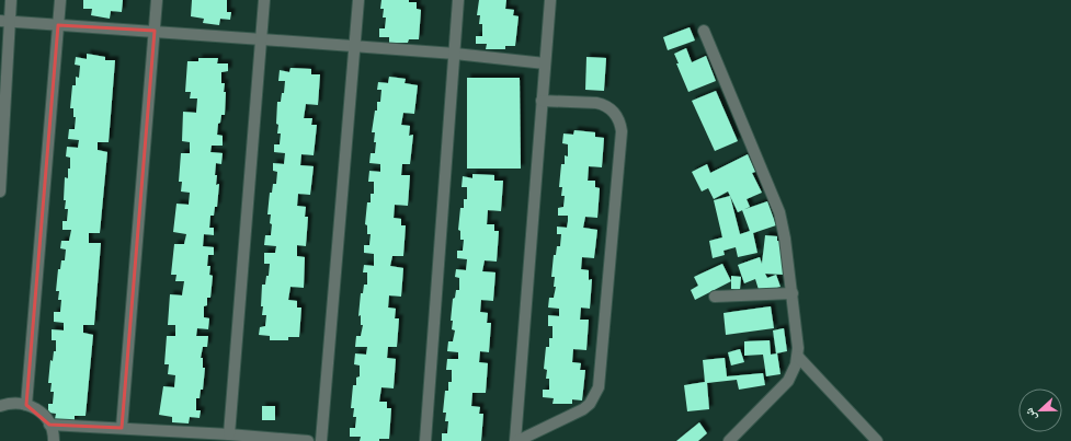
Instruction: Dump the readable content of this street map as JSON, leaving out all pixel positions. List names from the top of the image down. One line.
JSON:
{"north":"left"}
